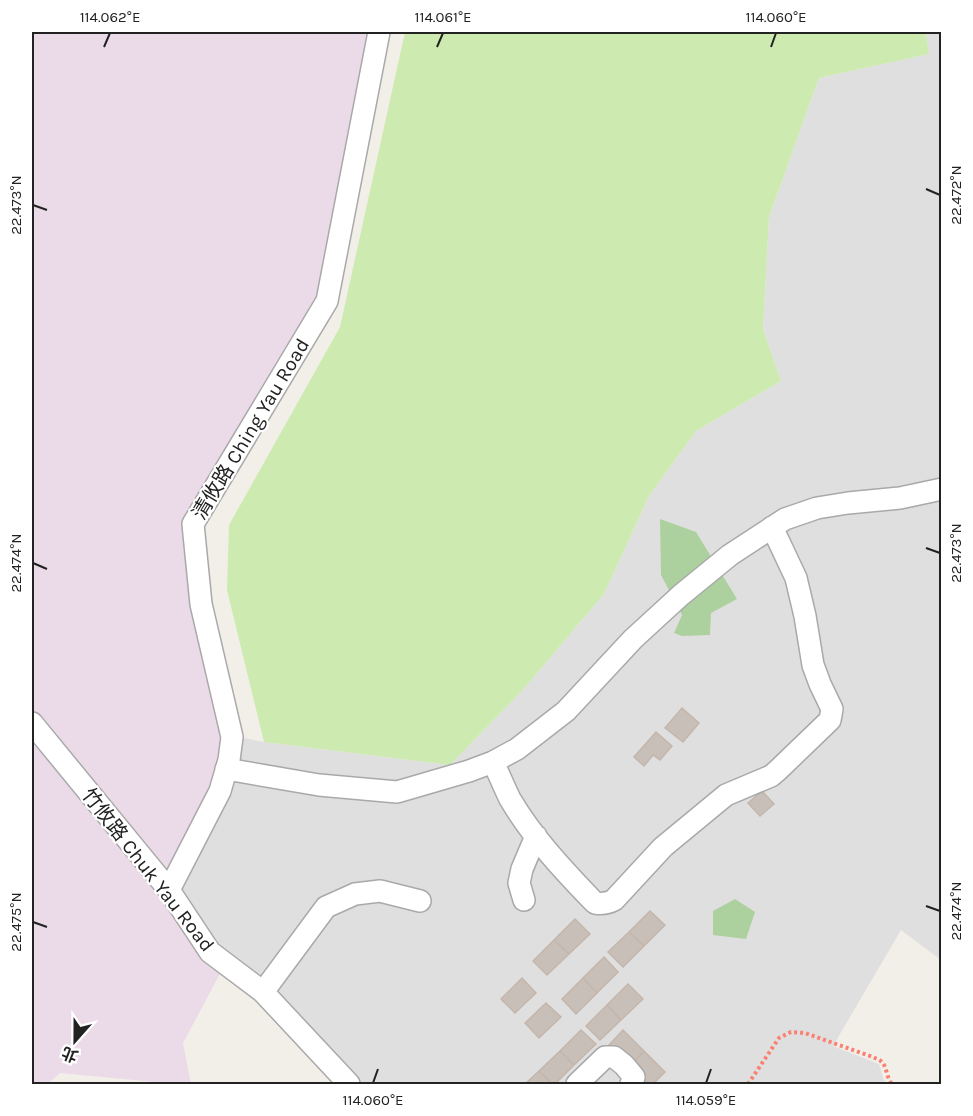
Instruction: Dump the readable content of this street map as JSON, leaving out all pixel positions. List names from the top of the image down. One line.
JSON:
{"streets":{"street":["清攸路 Ching Yau Road","竹攸路 Chuk Yau Road"]},"crossings":[["清攸路 Ching Yau Road","竹攸路 Chuk Yau Road"]],"north":"bottom","coordinates":["114.062°E","114.061°E","114.060°E","22.472°N","22.473°N","22.474°N","22.475°N","114.059°E"]}
